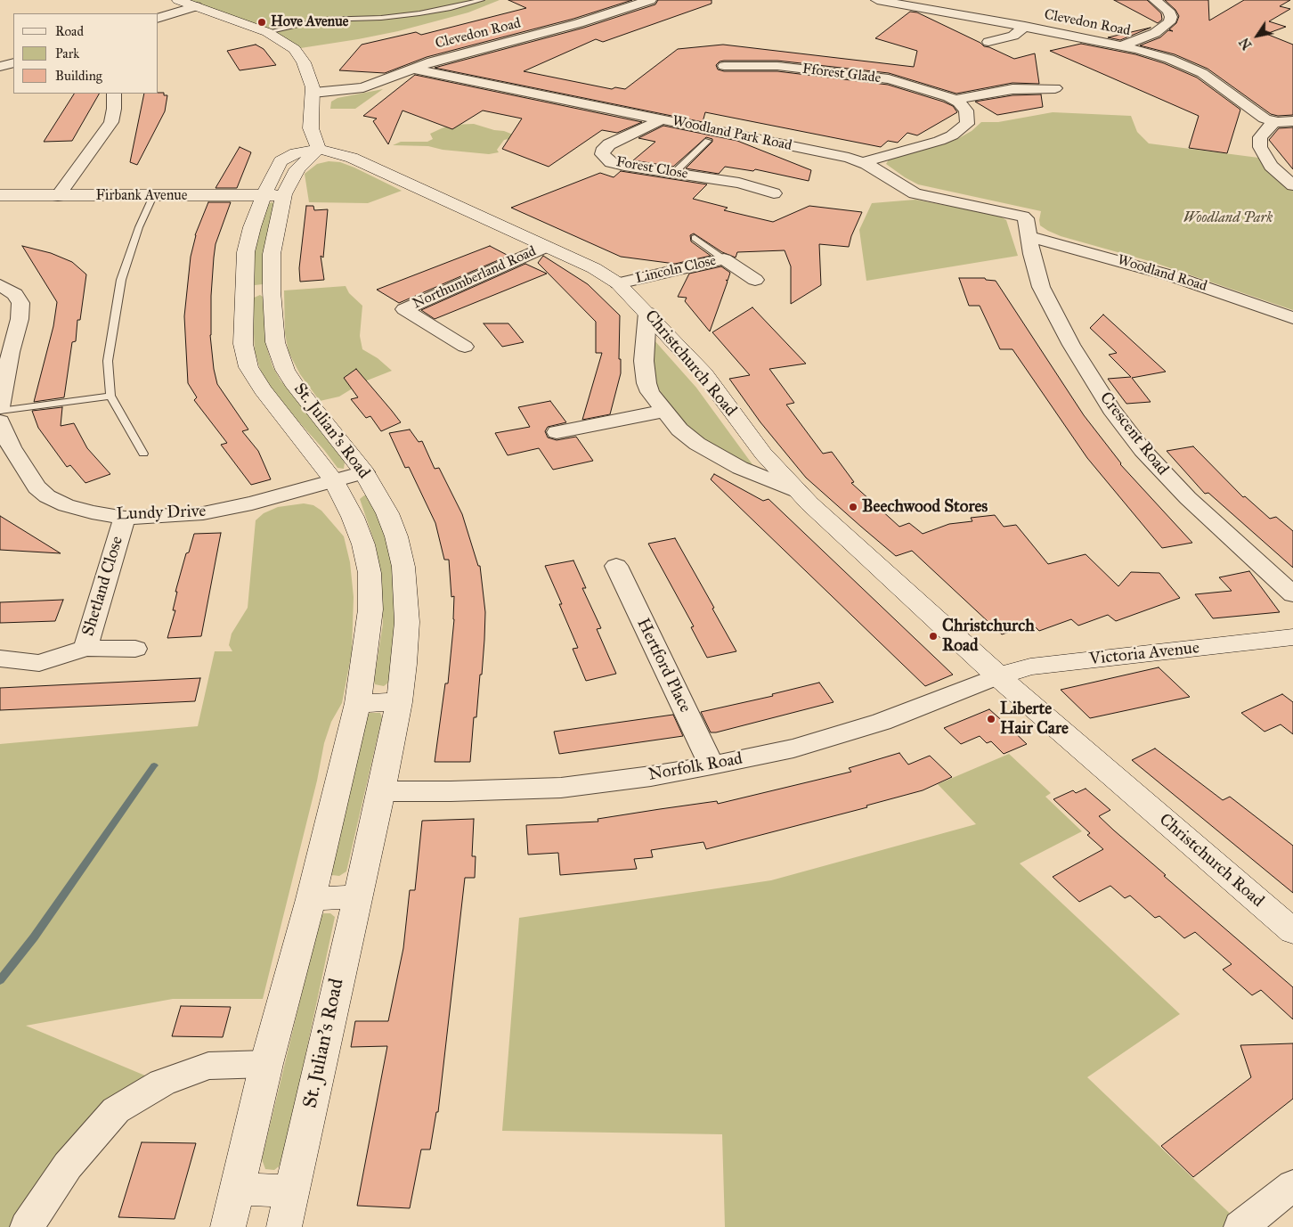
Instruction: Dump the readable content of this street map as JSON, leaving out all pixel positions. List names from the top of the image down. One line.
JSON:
{"streets":{"street":["Clevedon Road","Fforest Glade","Woodland Park Road","Forest Close","Firbank Avenue","Lincoln Close","Woodland Road","Northumberland Road","Christchurch Road","St. Julian's Road","Crescent Road","Lundy Drive","Shetland Close","Victoria Avenue","Hertford Place","Norfolk Road"]},"crossings":[["Clevedon Road","Woodland Park Road"],["Woodland Park Road","Forest Close"],["Woodland Park Road","Woodland Road"],["Woodland Park Road","Crescent Road"],["Firbank Avenue","St. Julian's Road"],["Lincoln Close","Christchurch Road"],["Woodland Road","Crescent Road"],["Northumberland Road","Christchurch Road"],["Christchurch Road","St. Julian's Road"],["Christchurch Road","Victoria Avenue"],["Christchurch Road","Norfolk Road"],["St. Julian's Road","Lundy Drive"],["St. Julian's Road","Norfolk Road"],["Lundy Drive","Shetland Close"],["Victoria Avenue","Norfolk Road"],["Hertford Place","Norfolk Road"]],"parks":["Woodland Park"],"places":["Hove Avenue","Beechwood Stores","Christchurch Road","Liberte Hair Care"],"legend":["Road","Park","Building"],"north":"bottom left"}
